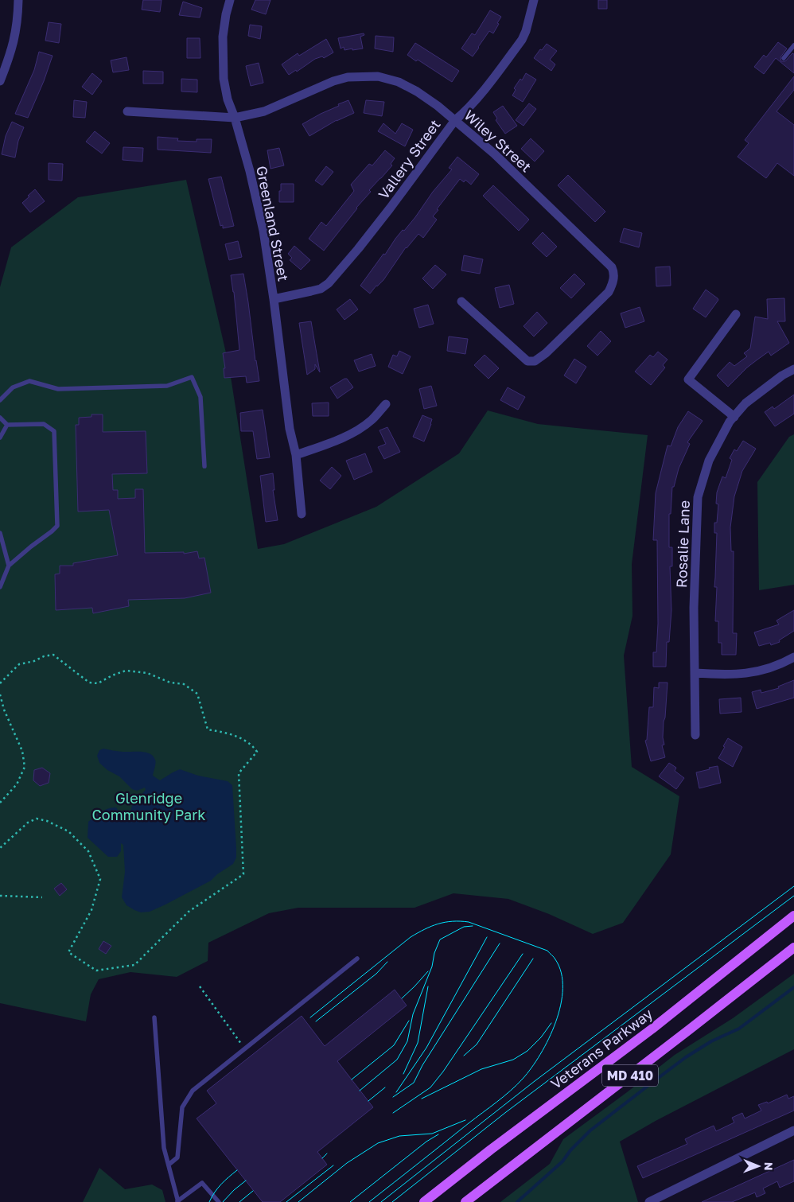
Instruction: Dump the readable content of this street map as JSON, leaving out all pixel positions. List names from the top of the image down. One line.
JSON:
{"streets":{"main road":["Veterans Parkway","MD 410"],"street":["Wiley Street","Vallery Street","Greenland Street","Rosalie Lane"]},"crossings":[["Wiley Street","Vallery Street"],["Wiley Street","Greenland Street"],["Vallery Street","Greenland Street"]],"parks":["Glenridge Community Park"],"north":"right"}
